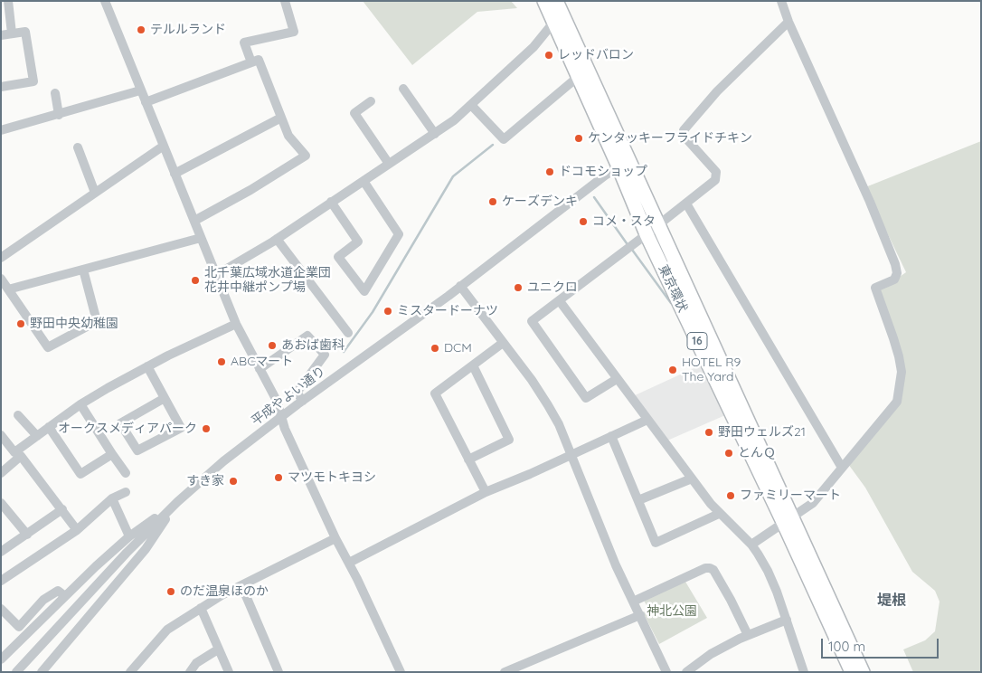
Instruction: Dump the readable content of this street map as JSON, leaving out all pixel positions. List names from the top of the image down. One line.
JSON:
{"streets":{"highway":["東京環状","16"],"street":["平成やよい通り"]},"crossings":[["東京環状","平成やよい通り"]],"districts":["堤根"],"parks":["神北公園"],"places":["テルルランド","レッドバロン","ケンタッキーフライドチキン","ドコモショップ","ケーズデンキ","コメ・スタ","北千葉広域水道企業団 花井中継ポンプ場","ユニクロ","ミスタードーナツ","野田中央幼稚園","あおば歯科","DCM","ABCマート","HOTEL R9 The Yard","オークスメディアパーク","野田ウェルズ21","とんＱ","マツモトキヨシ","すき家","ファミリーマート","のだ温泉ほのか"],"scale_bar":"100 m"}
